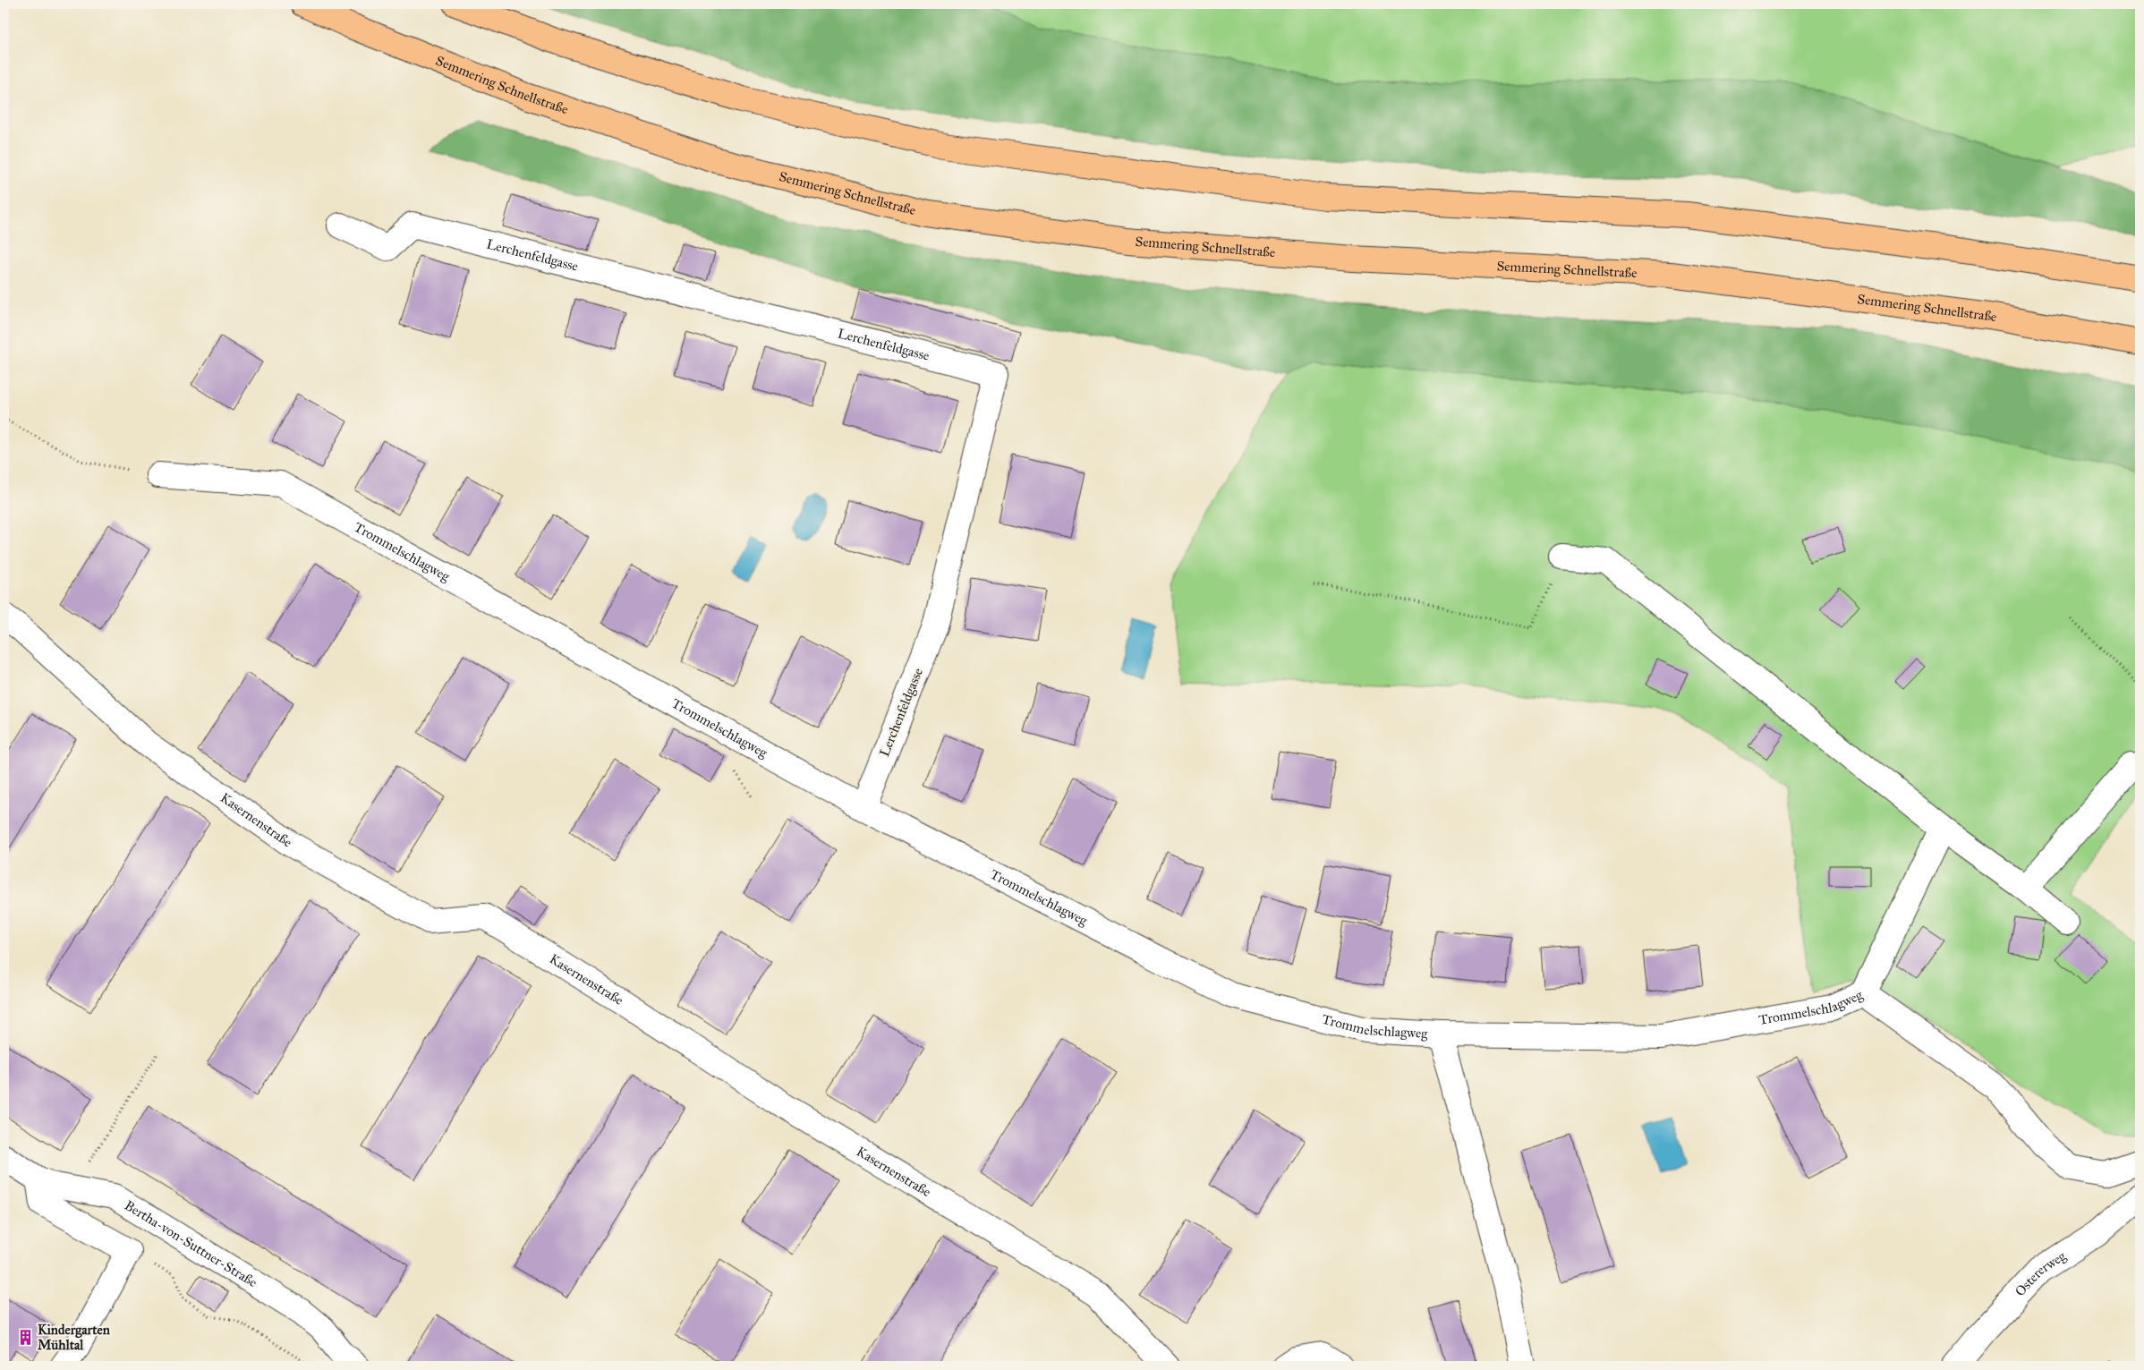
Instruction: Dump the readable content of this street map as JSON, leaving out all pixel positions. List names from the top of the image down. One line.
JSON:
{"streets":{"highway":["Semmering Schnellstraße"],"street":["Lerchenfeldgasse","Trommelschlagweg","Kasernenstraße","Bertha-von-Suttner-Straße","Ostererweg"]},"crossings":[["Lerchenfeldgasse","Trommelschlagweg"]],"places":{"building":["Kindergarten Mühltal"]}}
